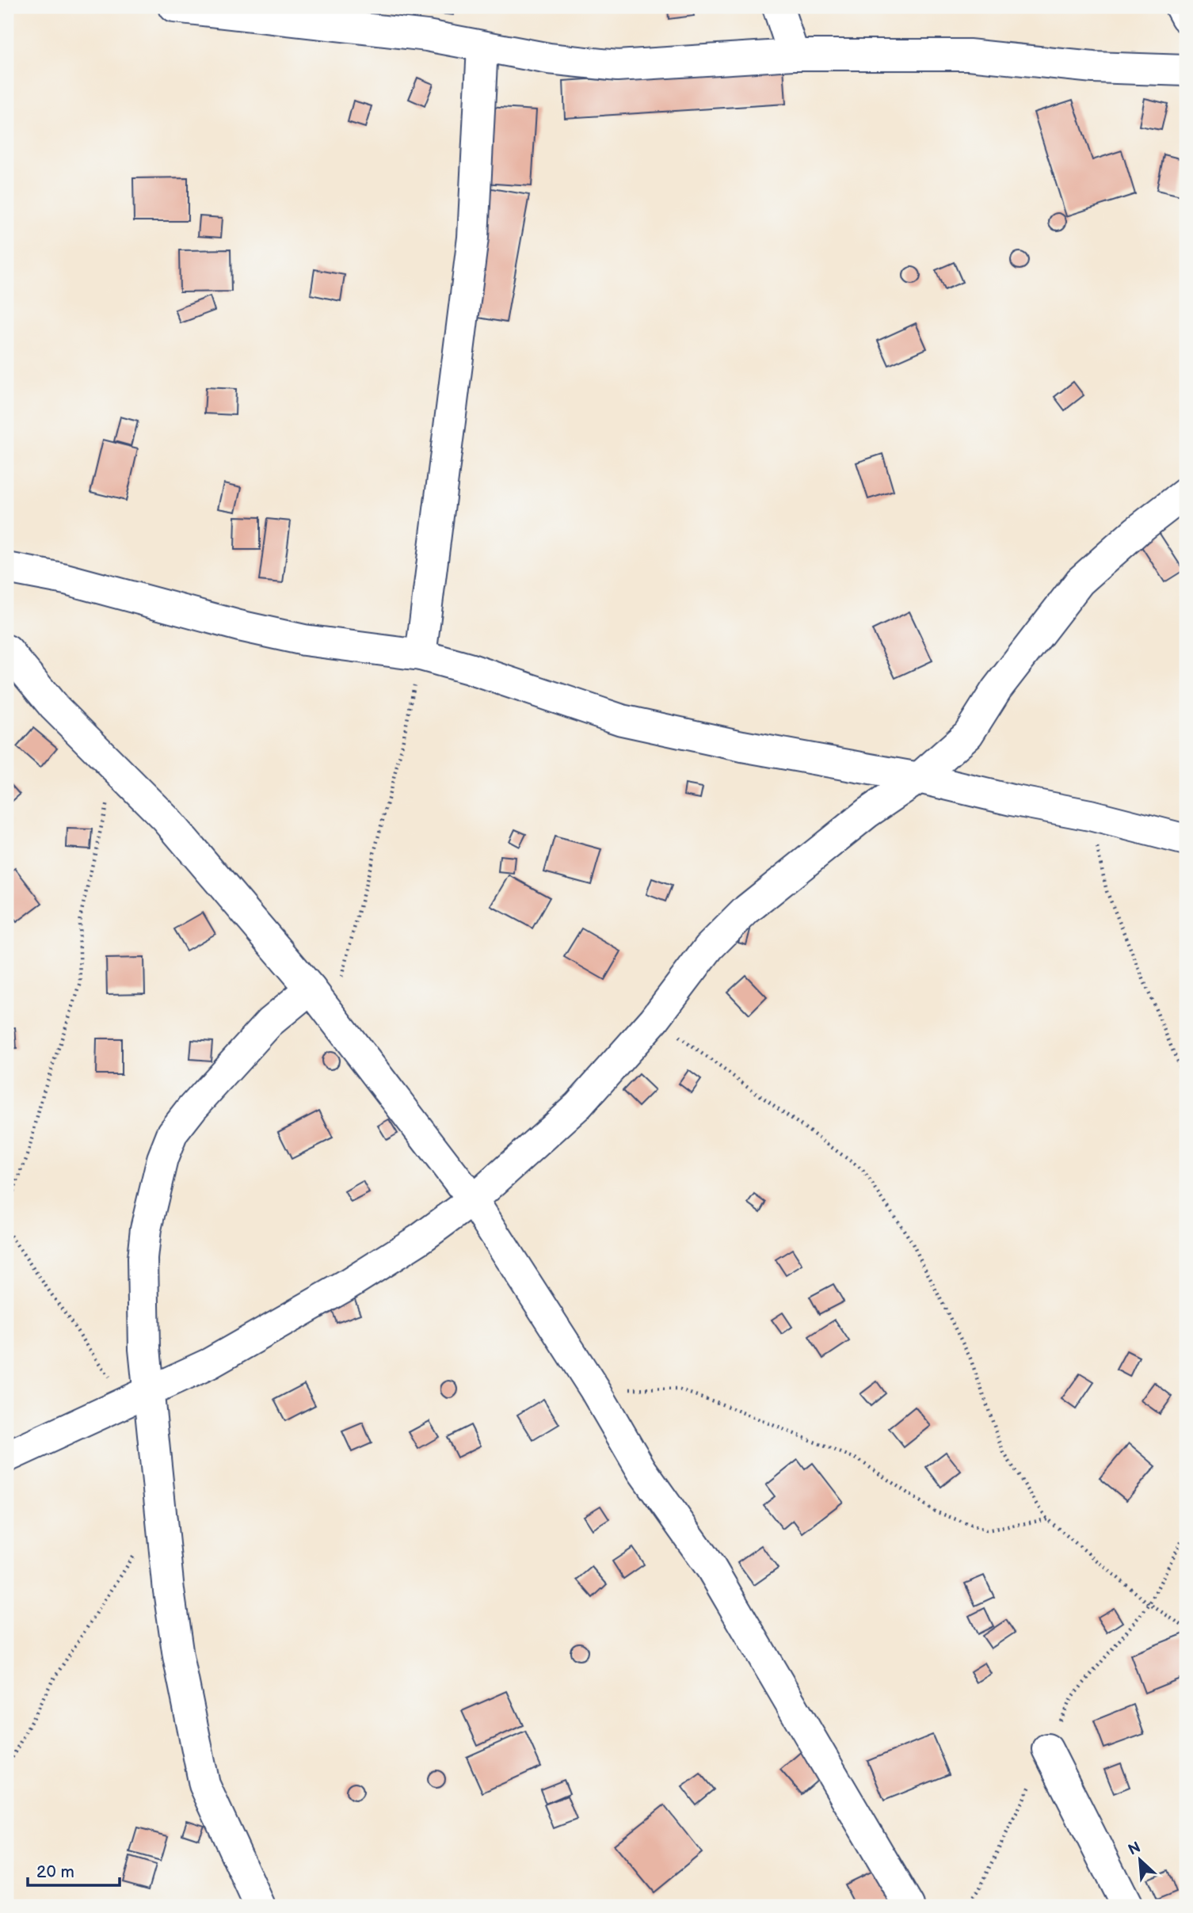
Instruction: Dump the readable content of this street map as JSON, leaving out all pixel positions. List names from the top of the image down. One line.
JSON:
{"scale_bar":"20 m","north":"top left"}
